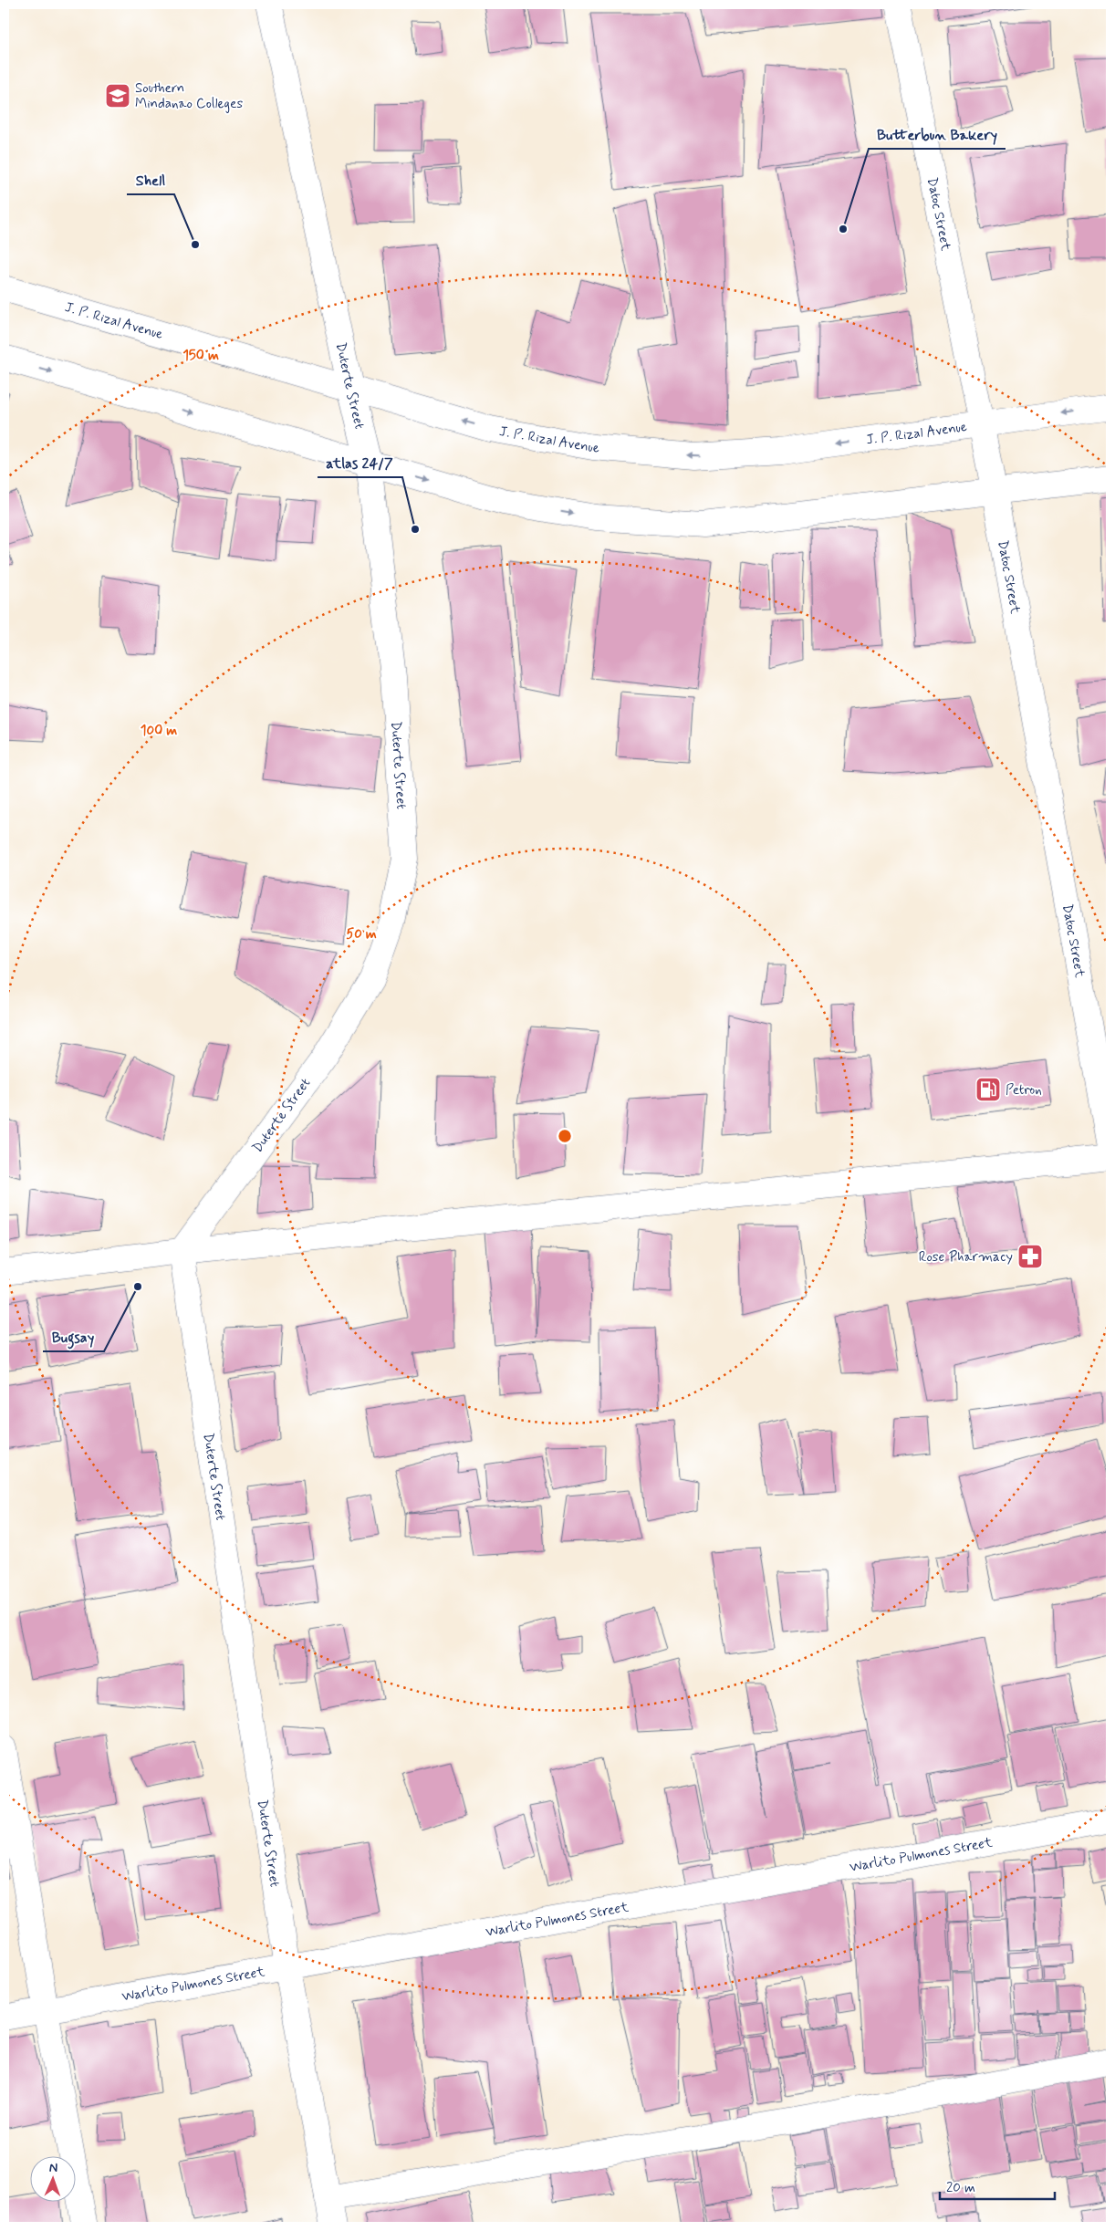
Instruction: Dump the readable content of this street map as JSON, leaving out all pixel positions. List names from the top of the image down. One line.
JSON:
{"streets":{"street":["Datoc Street","J. P. Rizal Avenue","Duterte Street","Warlito Pulmones Street"]},"crossings":[["Datoc Street","J. P. Rizal Avenue"],["J. P. Rizal Avenue","Duterte Street"],["Duterte Street","Warlito Pulmones Street"]],"places":{"school or university":["Southern Mindanao Colleges"],"other":["Butterbun Bakery","Shell","atlas 24/7","Bugsay"],"fuel station":["Petron"],"pharmacy":["Rose Pharmacy"]},"scale_bar":"20 m","north":"top","rings":["150 m","100 m","50 m"]}
